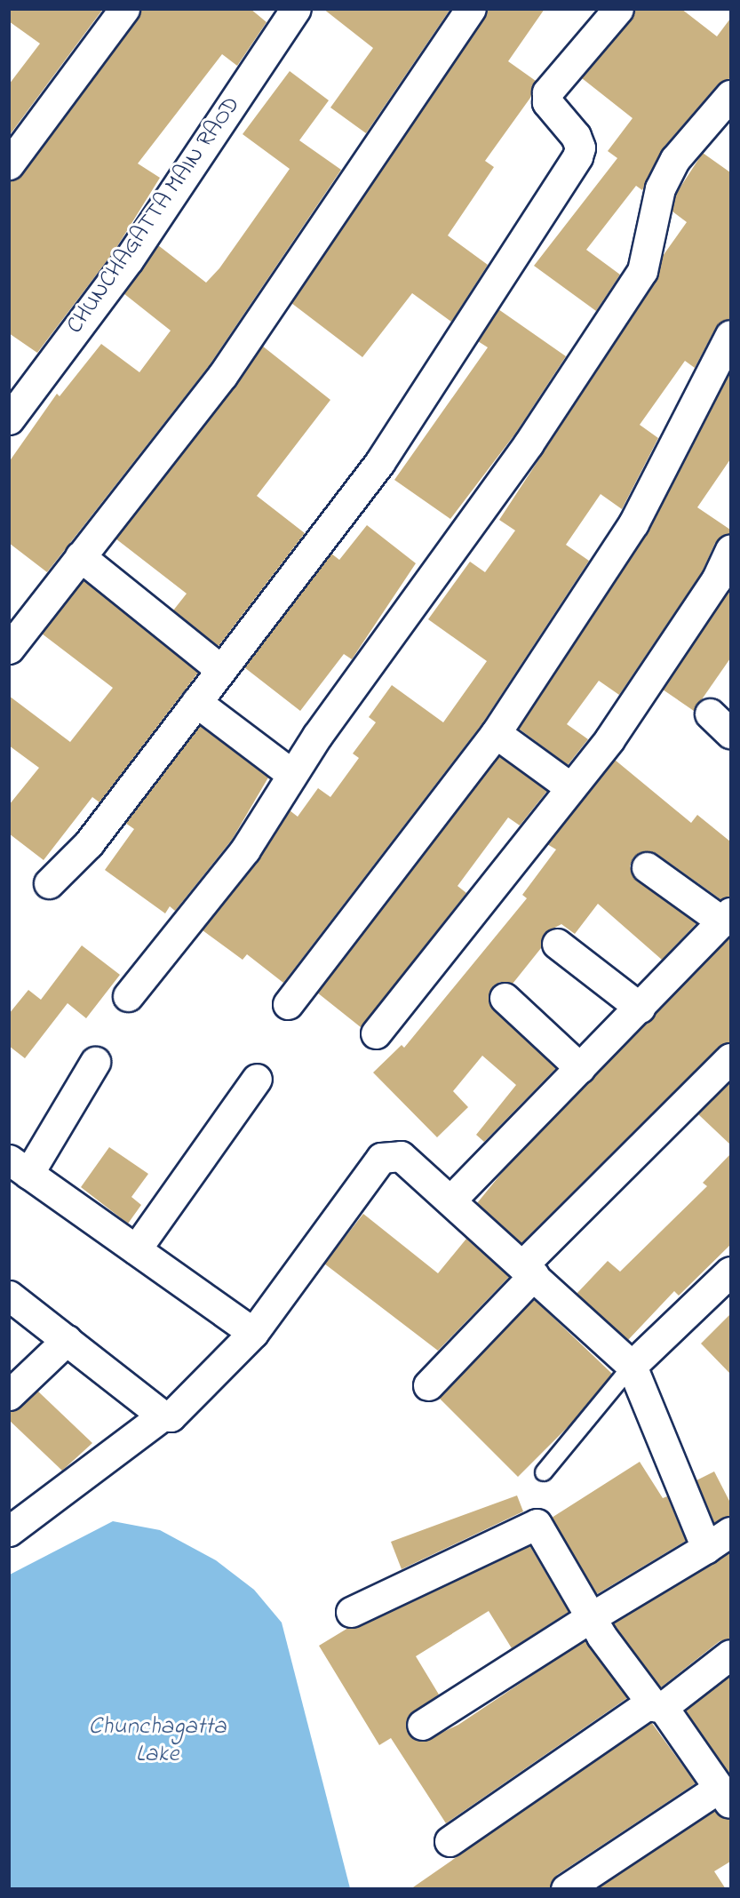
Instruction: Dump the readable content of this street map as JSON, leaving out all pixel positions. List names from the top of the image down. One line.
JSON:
{"streets":{"street":["CHUNCHAGATTA MAIN RAOD"]},"water":["Chunchagatta Lake"]}
